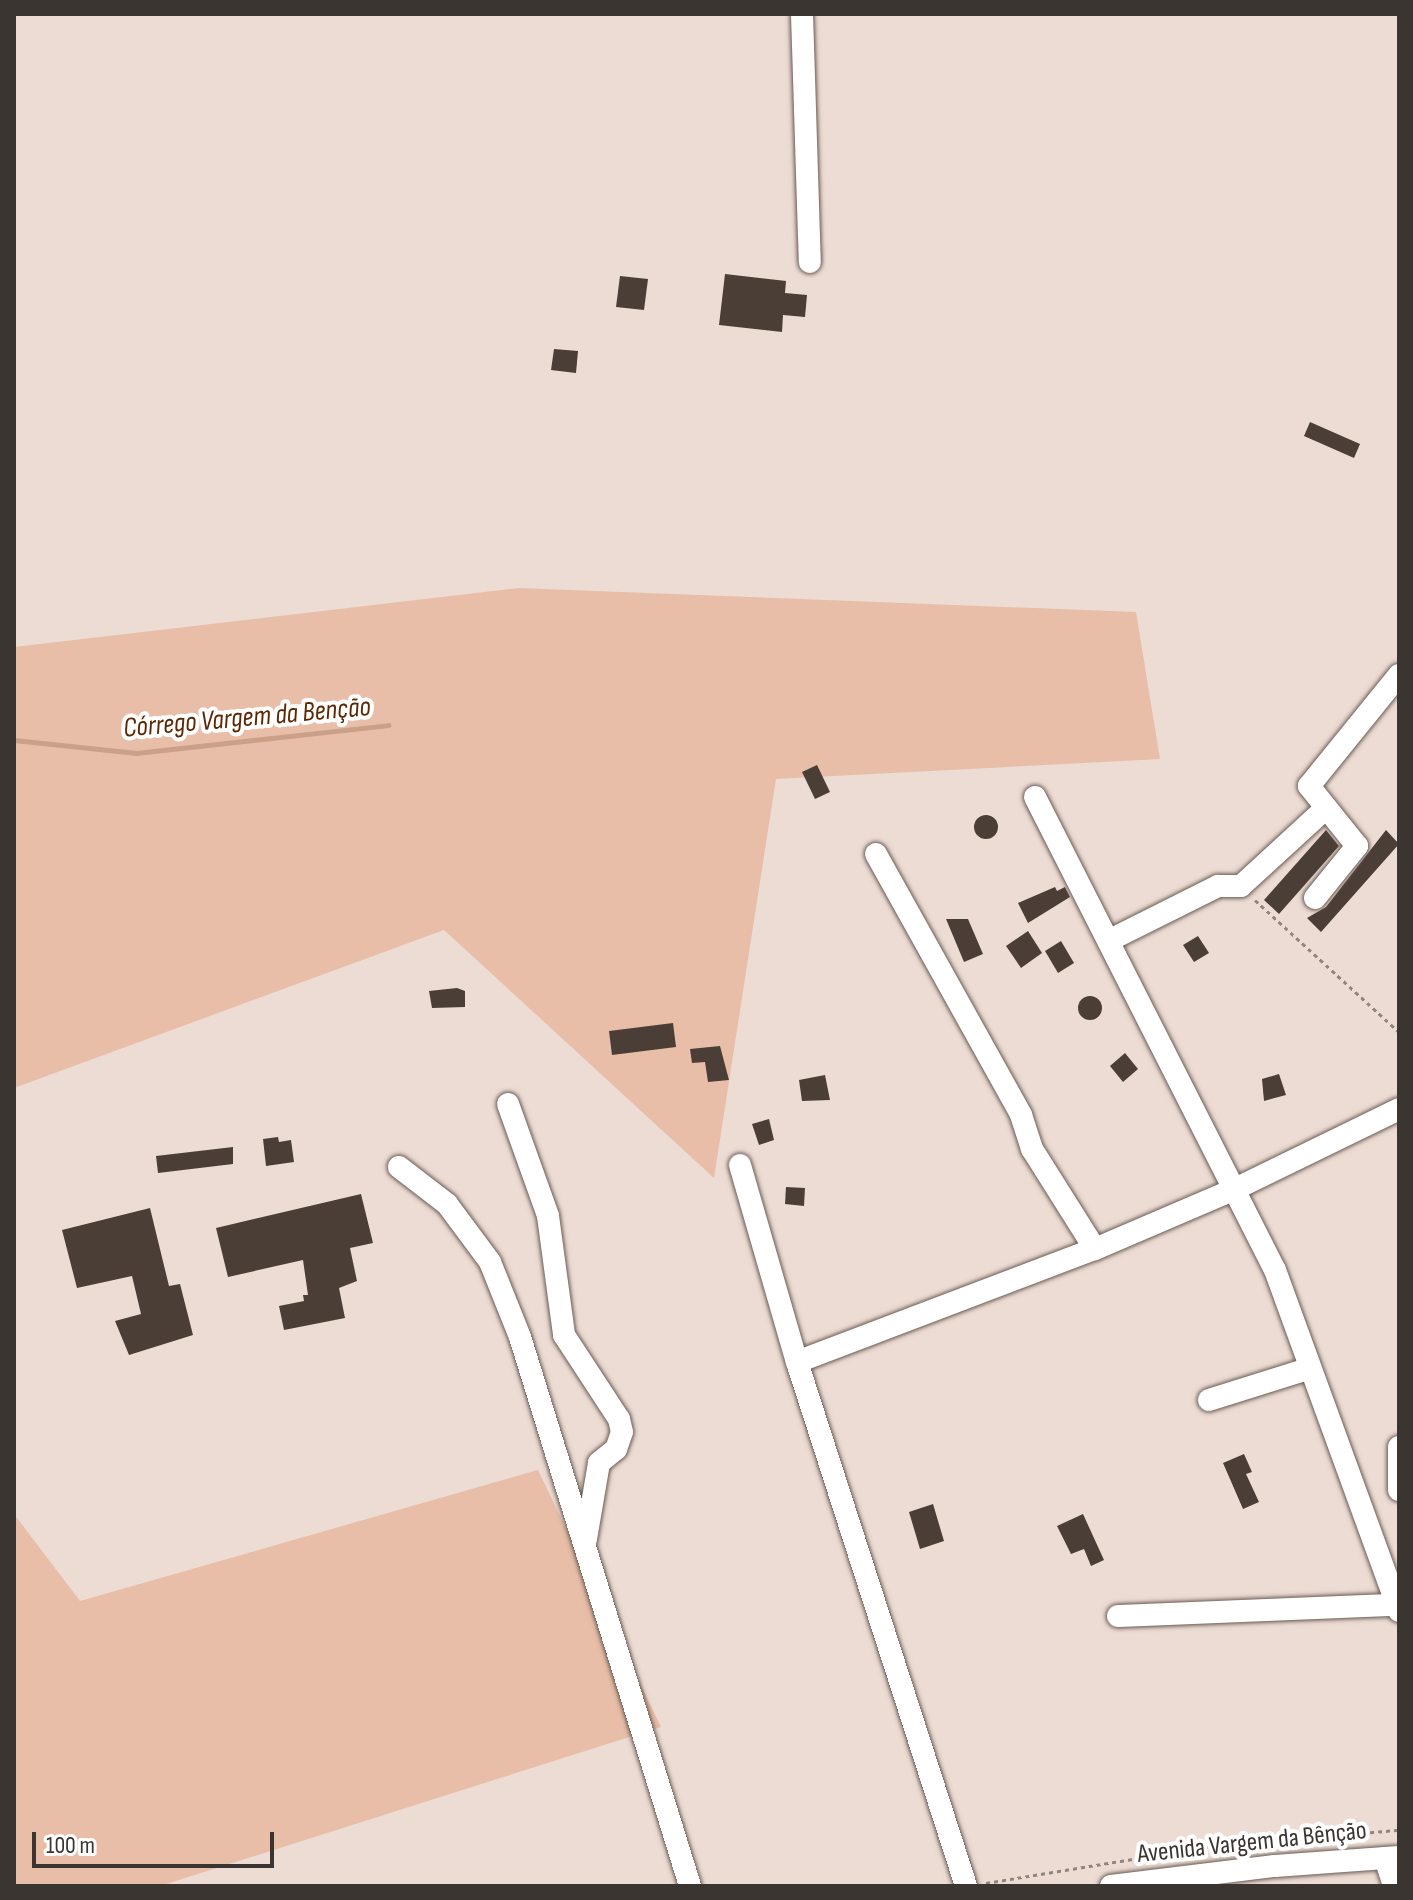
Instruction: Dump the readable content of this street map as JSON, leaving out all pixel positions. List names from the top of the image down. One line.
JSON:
{"streets":{"street":["Avenida Vargem da Bênção"]},"water":["Córrego Vargem da Benção"],"scale_bar":"100 m"}
